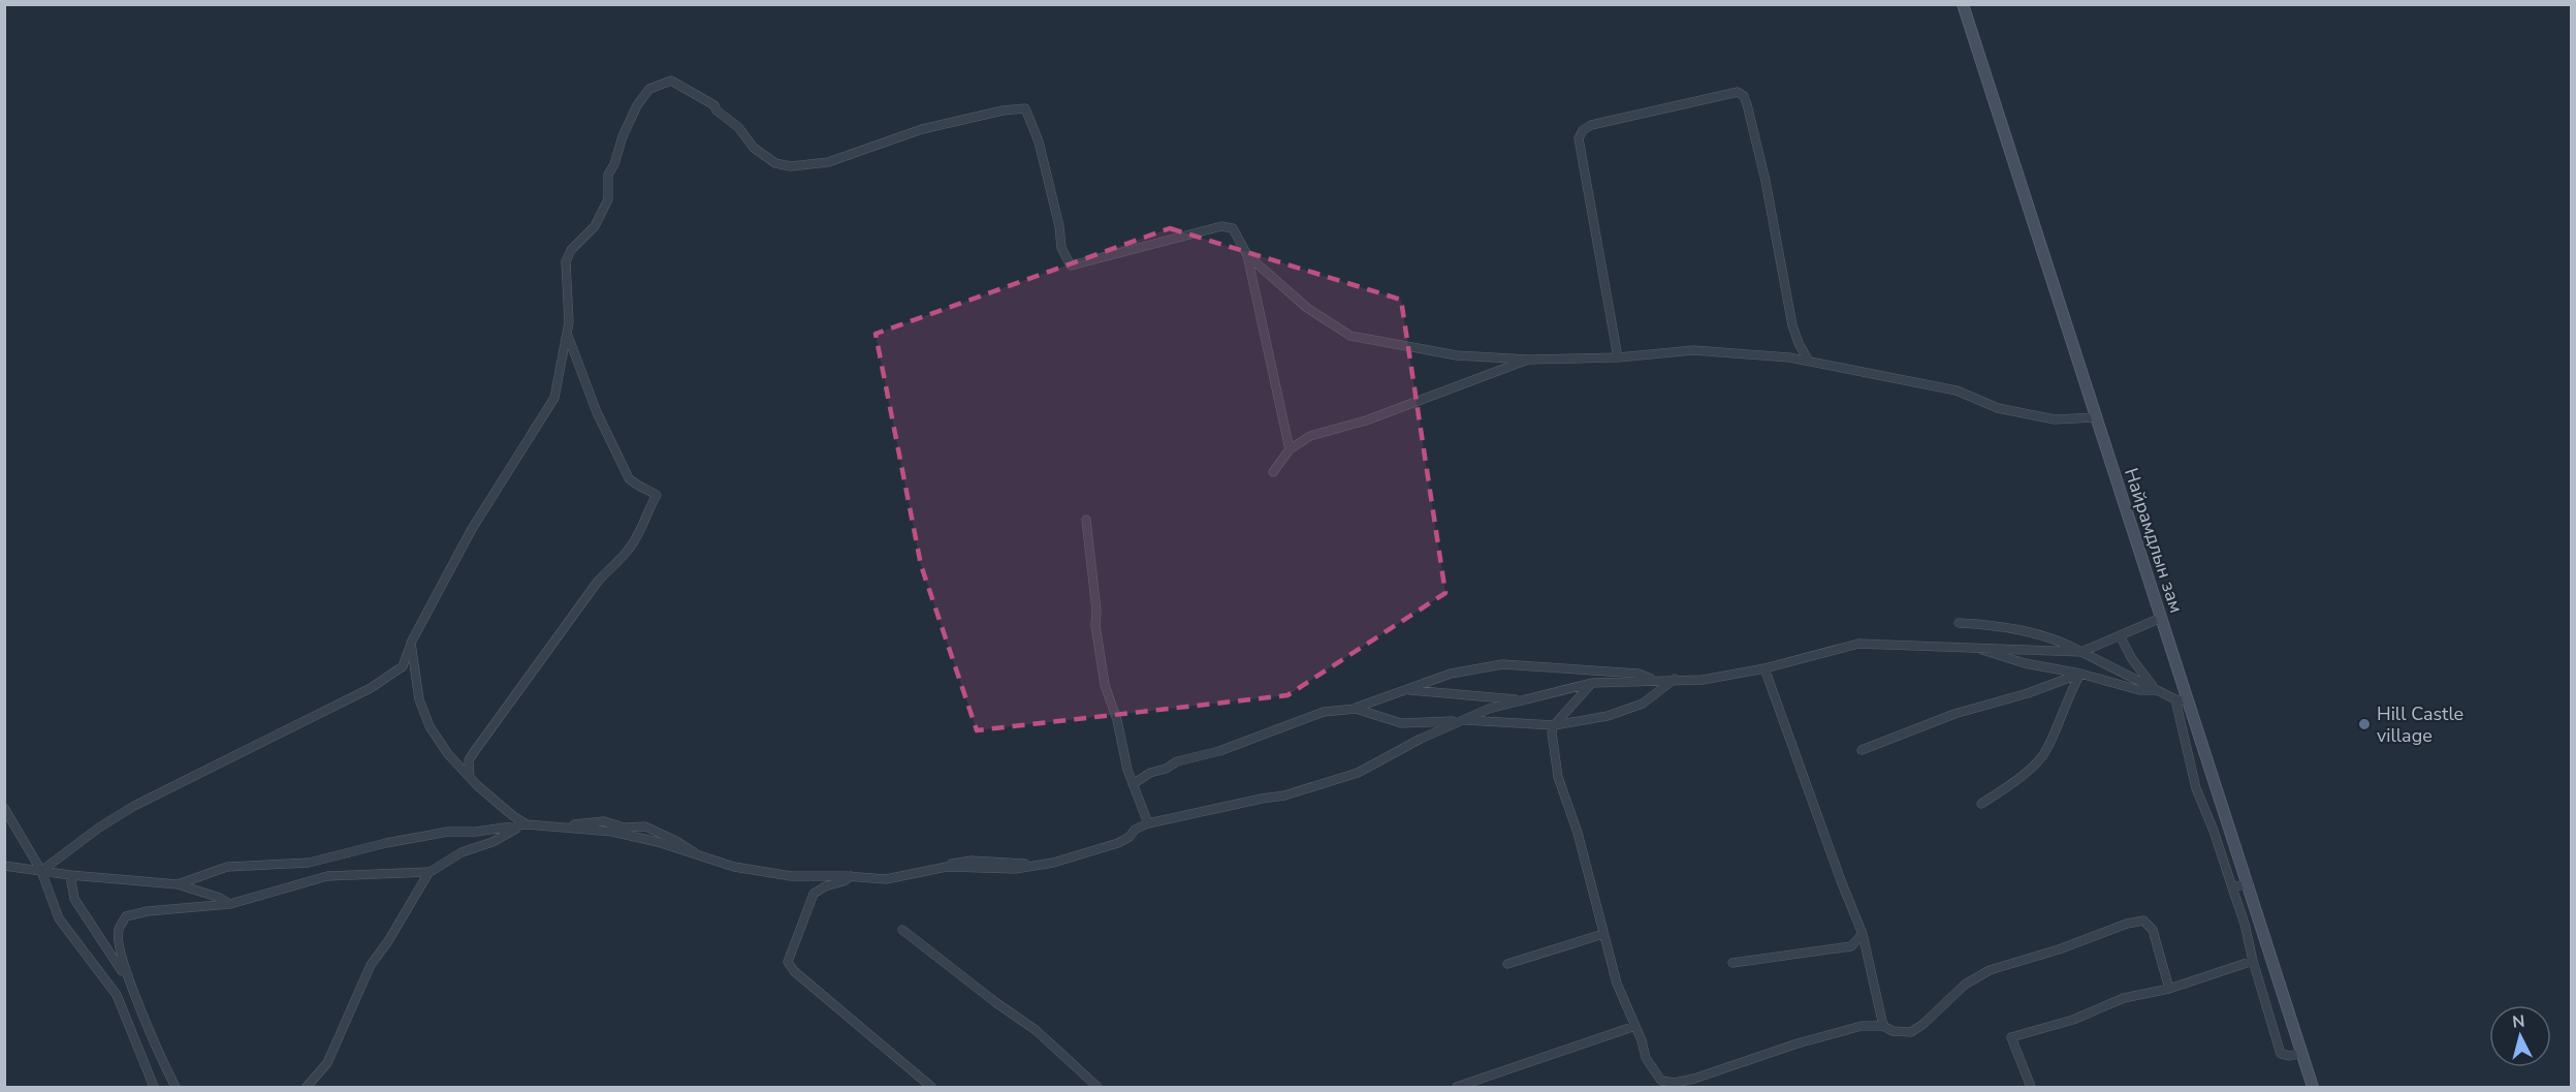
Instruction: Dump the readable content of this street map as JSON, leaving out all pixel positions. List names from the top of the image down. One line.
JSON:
{"streets":{"main road":["Найрамдлын зам"]},"places":["Hill Castle village"],"north":"top"}
